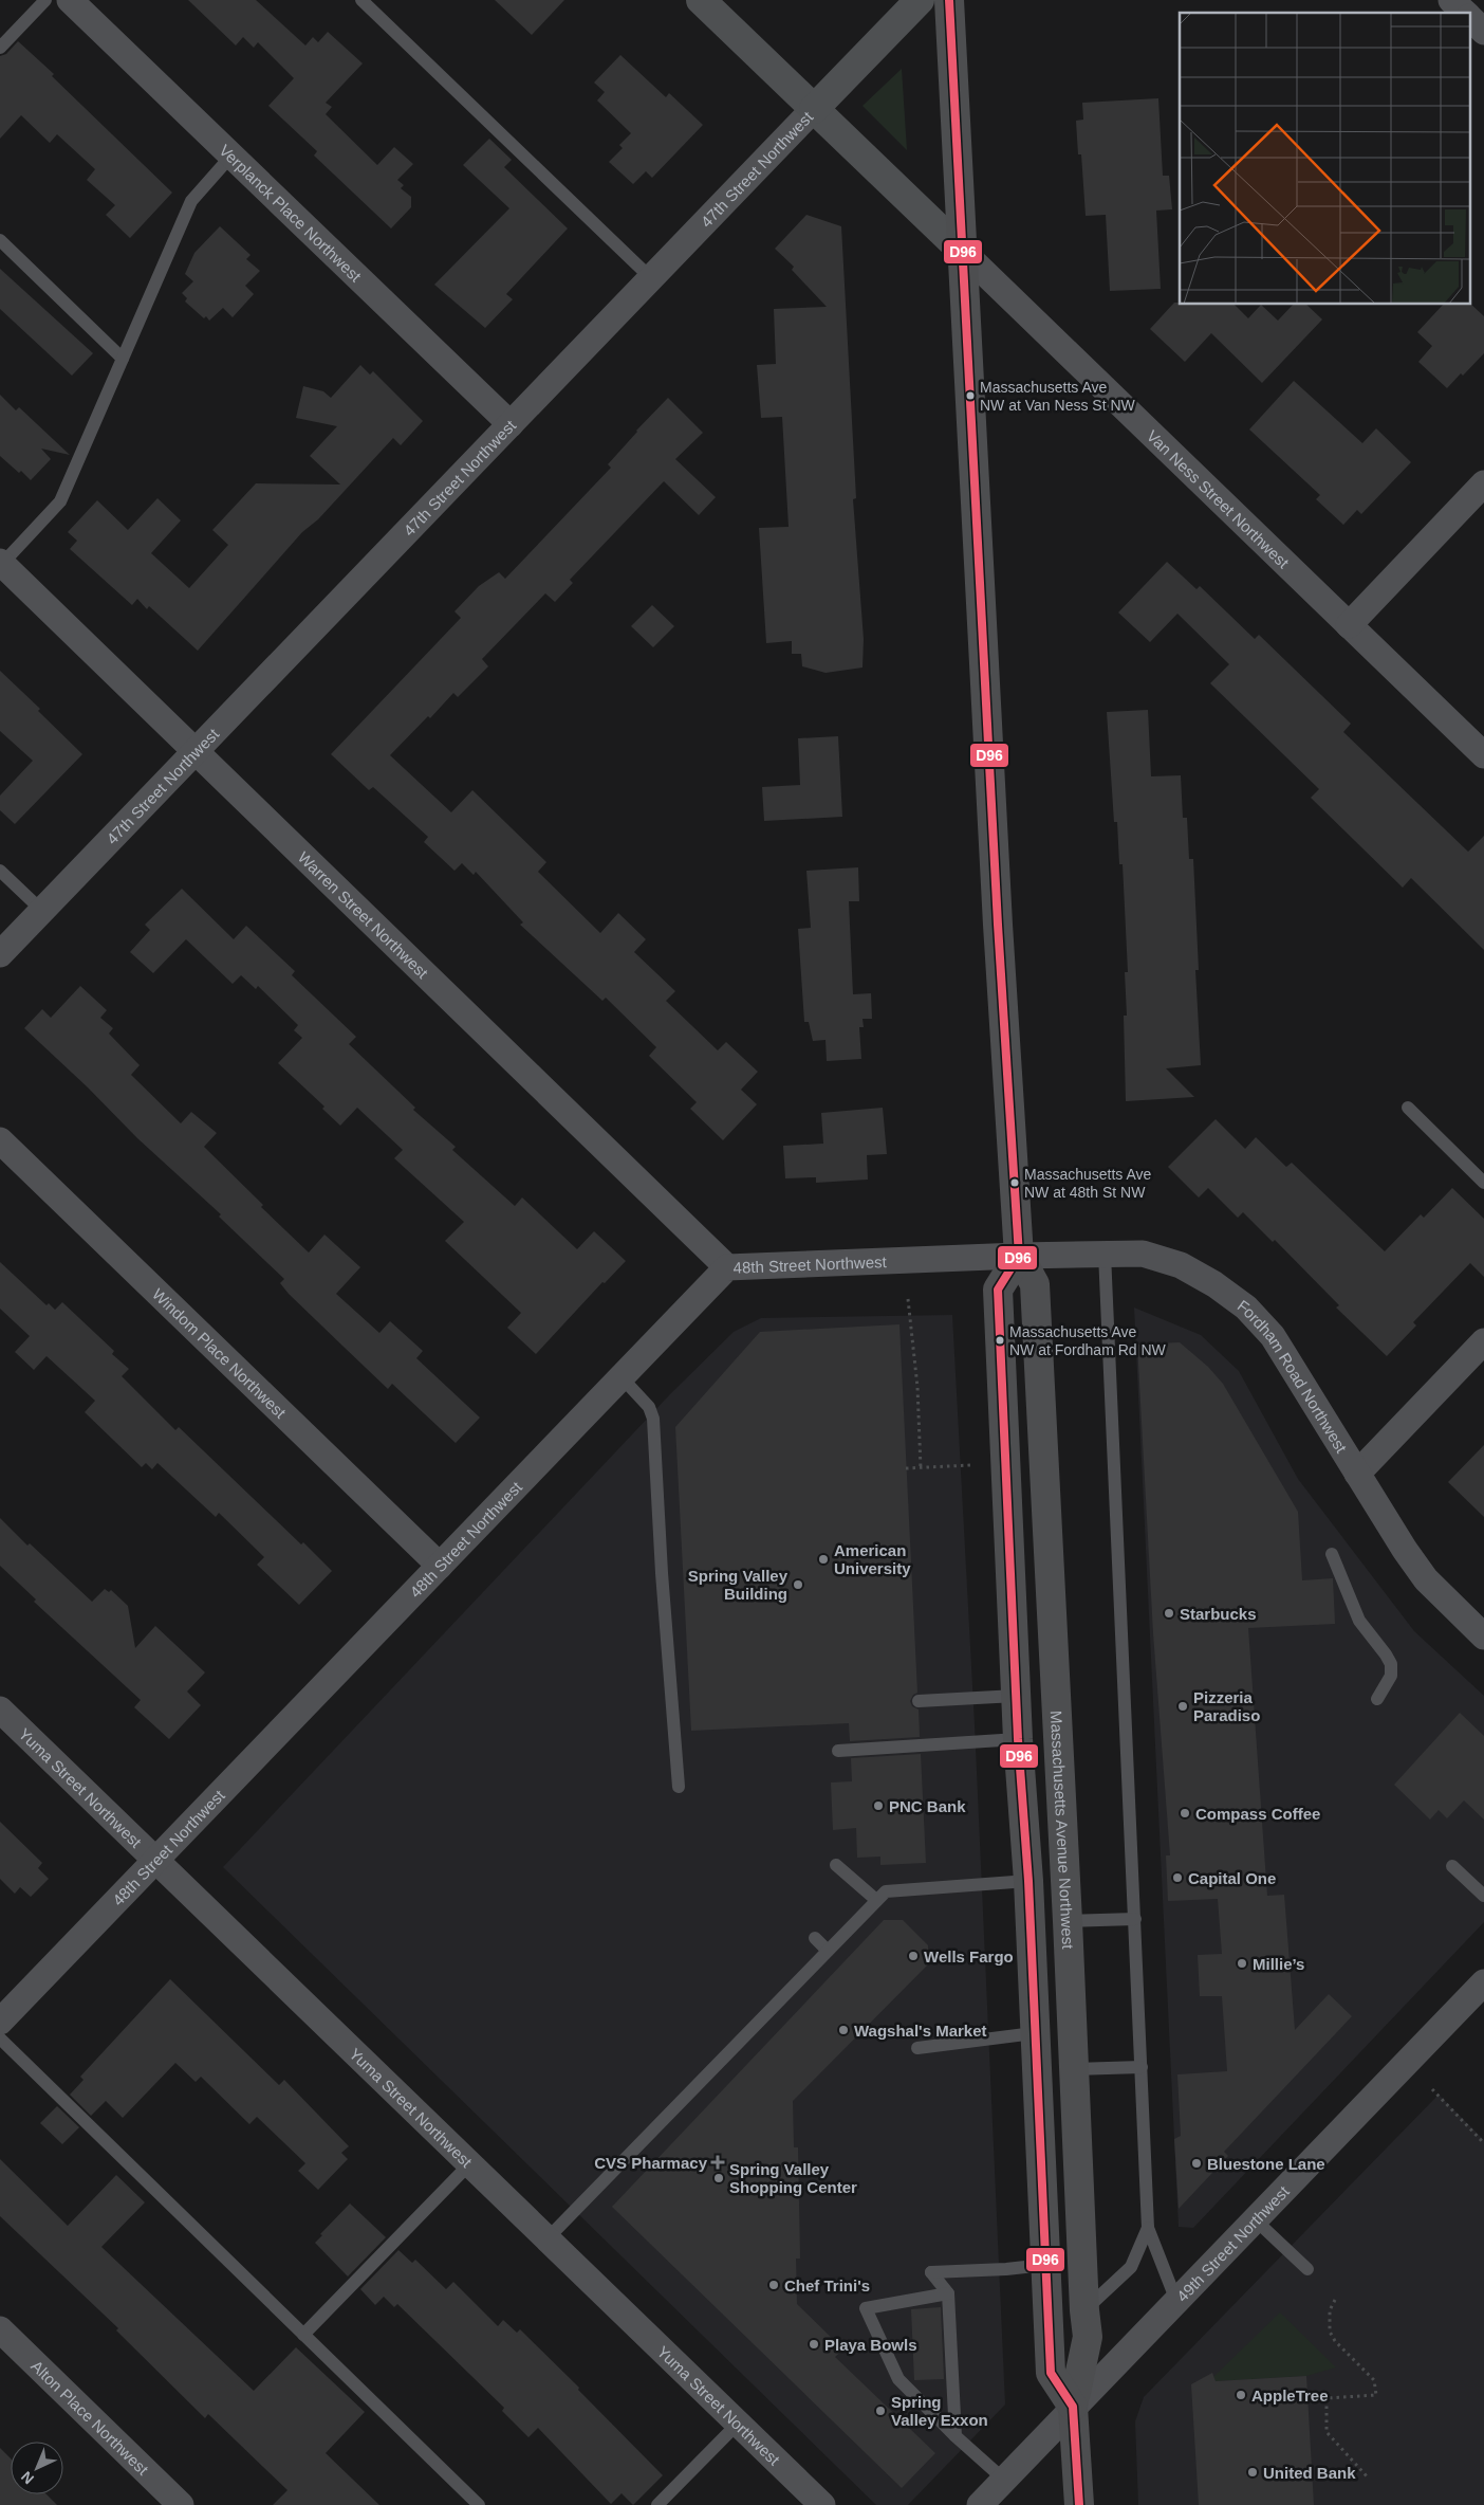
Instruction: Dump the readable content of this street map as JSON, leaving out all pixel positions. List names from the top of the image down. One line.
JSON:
{"streets":{"main road":["Massachusetts Avenue Northwest"],"street":["47th Street Northwest","Verplanck Place Northwest","Van Ness Street Northwest","Warren Street Northwest","48th Street Northwest","Windom Place Northwest","Fordham Road Northwest","Yuma Street Northwest","49th Street Northwest","Alton Place Northwest"]},"crossings":[["47th Street Northwest","Verplanck Place Northwest"],["47th Street Northwest","Van Ness Street Northwest"],["47th Street Northwest","Warren Street Northwest"],["Van Ness Street Northwest","Massachusetts Avenue Northwest"],["Warren Street Northwest","48th Street Northwest"],["48th Street Northwest","Windom Place Northwest"],["48th Street Northwest","Fordham Road Northwest"],["48th Street Northwest","Yuma Street Northwest"],["48th Street Northwest","Massachusetts Avenue Northwest"],["Fordham Road Northwest","Massachusetts Avenue Northwest"],["Massachusetts Avenue Northwest","49th Street Northwest"]],"places":{"other":["Massachusetts Ave NW at Van Ness St NW","Massachusetts Ave NW at 48th St NW","Massachusetts Ave NW at Fordham Rd NW","American University","Spring Valley Building","Starbucks","Pizzeria Paradiso","PNC Bank","Compass Coffee","Capital One","Wells Fargo","Millie’s","Wagshal's Market","Bluestone Lane","Spring Valley Shopping Center","Chef Trini's","Playa Bowls","AppleTree","Spring Valley Exxon","United Bank"],"health":["CVS Pharmacy"]},"lines":["transit line D96"],"north":"bottom left"}
